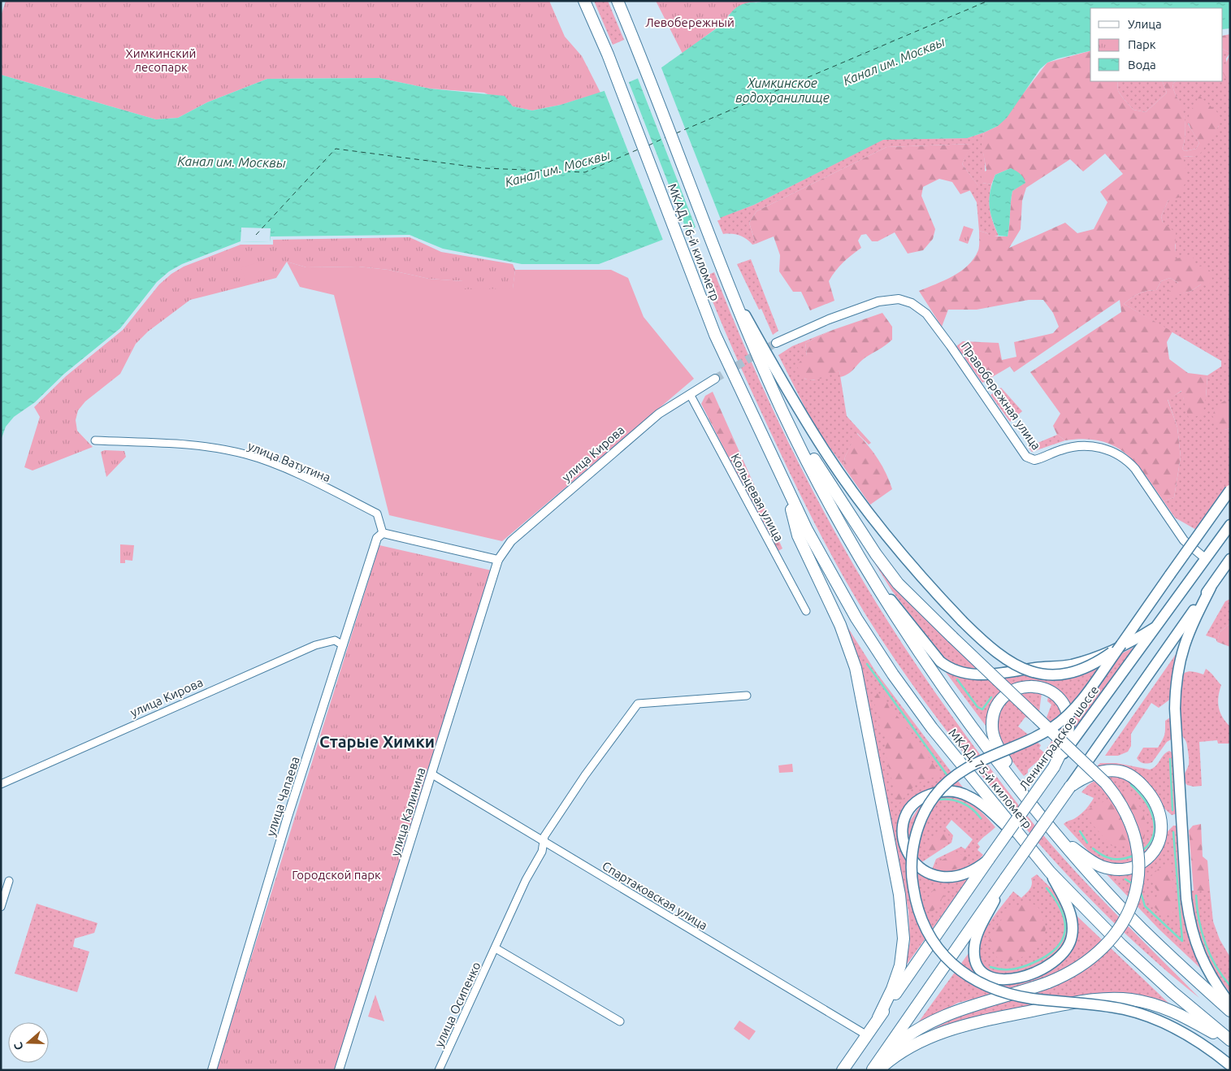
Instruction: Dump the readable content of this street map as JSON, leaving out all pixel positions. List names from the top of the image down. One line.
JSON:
{"streets":{"highway":["МКАД, 76-й километр","Ленинградское шоссе","МКАД, 75-й километр"],"street":["Правобережная улица","улица Кирова","улица Ватутина","Кольцевая улица","улица Чапаева","улица Калинина","Спартаковская улица","улица Осипенко"]},"crossings":[["МКАД, 76-й километр","МКАД, 75-й километр"],["Правобережная улица","Ленинградское шоссе"],["улица Кирова","Кольцевая улица"],["улица Кирова","улица Чапаева"],["улица Кирова","улица Калинина"],["улица Ватутина","улица Чапаева"],["Ленинградское шоссе","Спартаковская улица"],["улица Калинина","Спартаковская улица"],["Спартаковская улица","улица Осипенко"]],"districts":["Старые Химки"],"water":["Канал им. Москвы","Химкинское водохранилище"],"parks":["Левобережный","Химкинский лесопарк","Городской парк"],"legend":["Улица","Парк","Вода"],"north":"left"}
